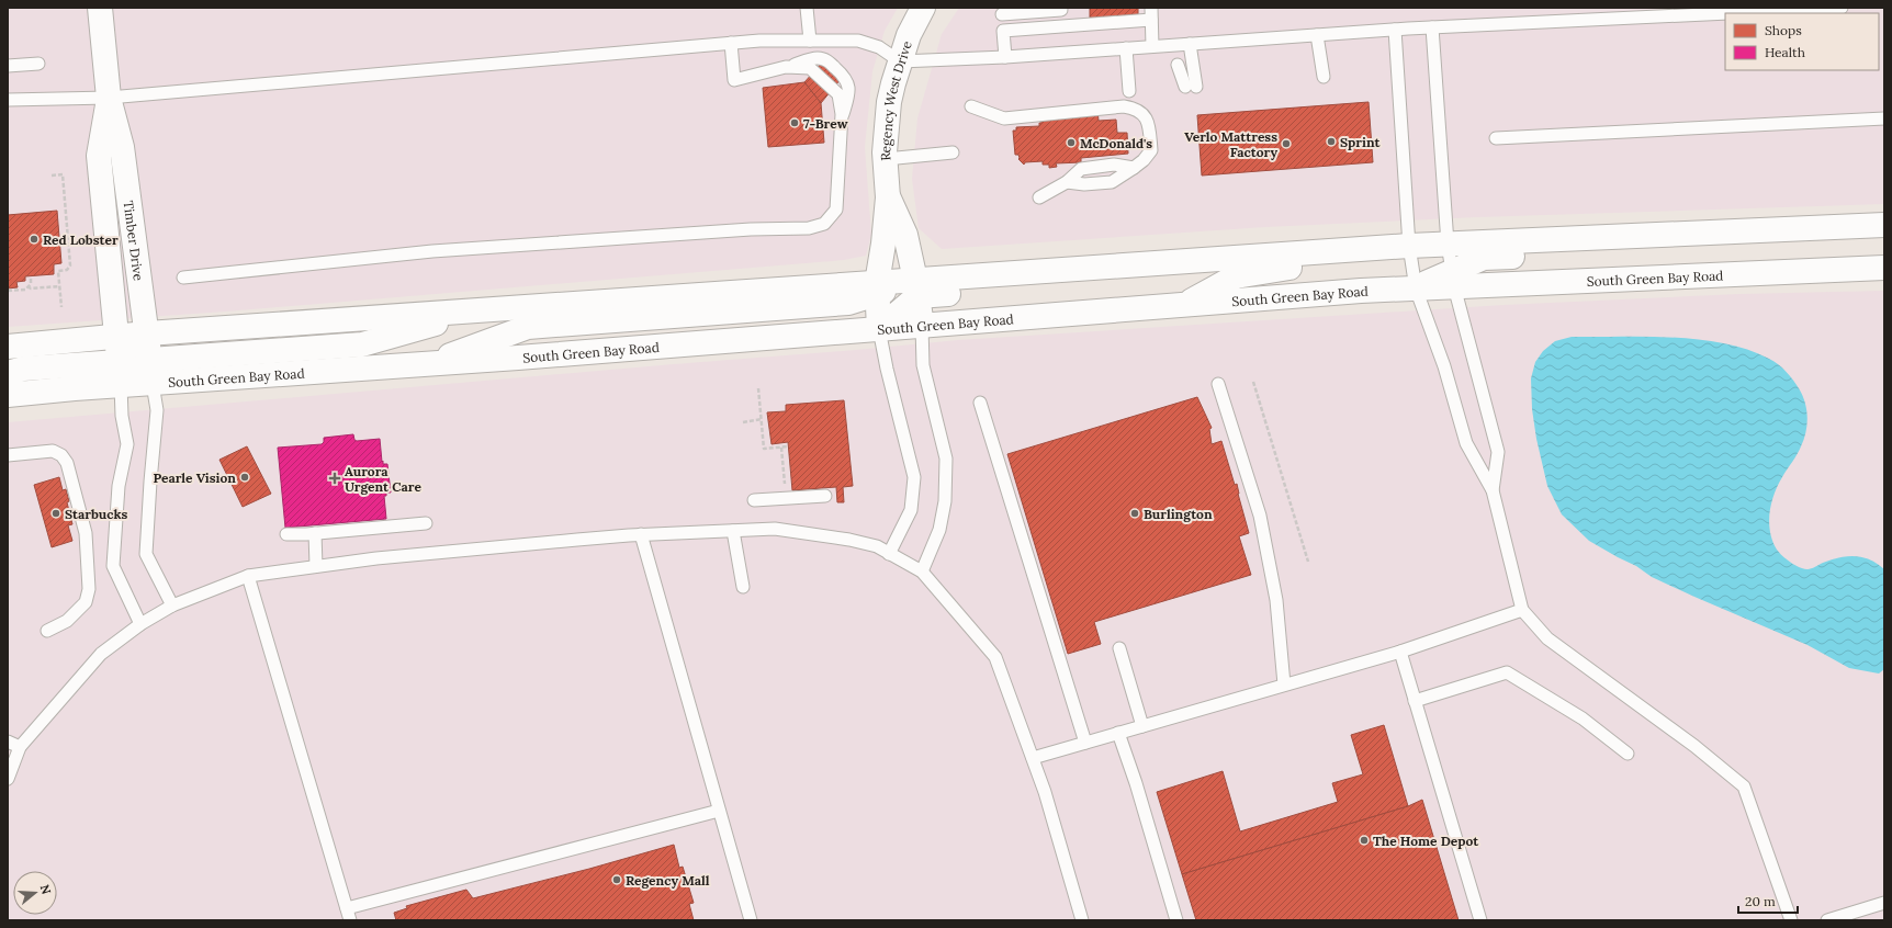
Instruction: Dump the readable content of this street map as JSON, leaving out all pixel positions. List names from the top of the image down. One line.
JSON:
{"streets":{"main road":["Regency West Drive","Timber Drive","South Green Bay Road"]},"crossings":[["Regency West Drive","South Green Bay Road"],["Timber Drive","South Green Bay Road"]],"places":{"other":["7-Brew","Sprint","McDonald's","Verlo Mattress Factory","Red Lobster","Pearle Vision","Starbucks","Burlington","The Home Depot","Regency Mall"],"health":["Aurora Urgent Care"]},"legend":["Shops","Health"],"scale_bar":"20 m","north":"right"}
